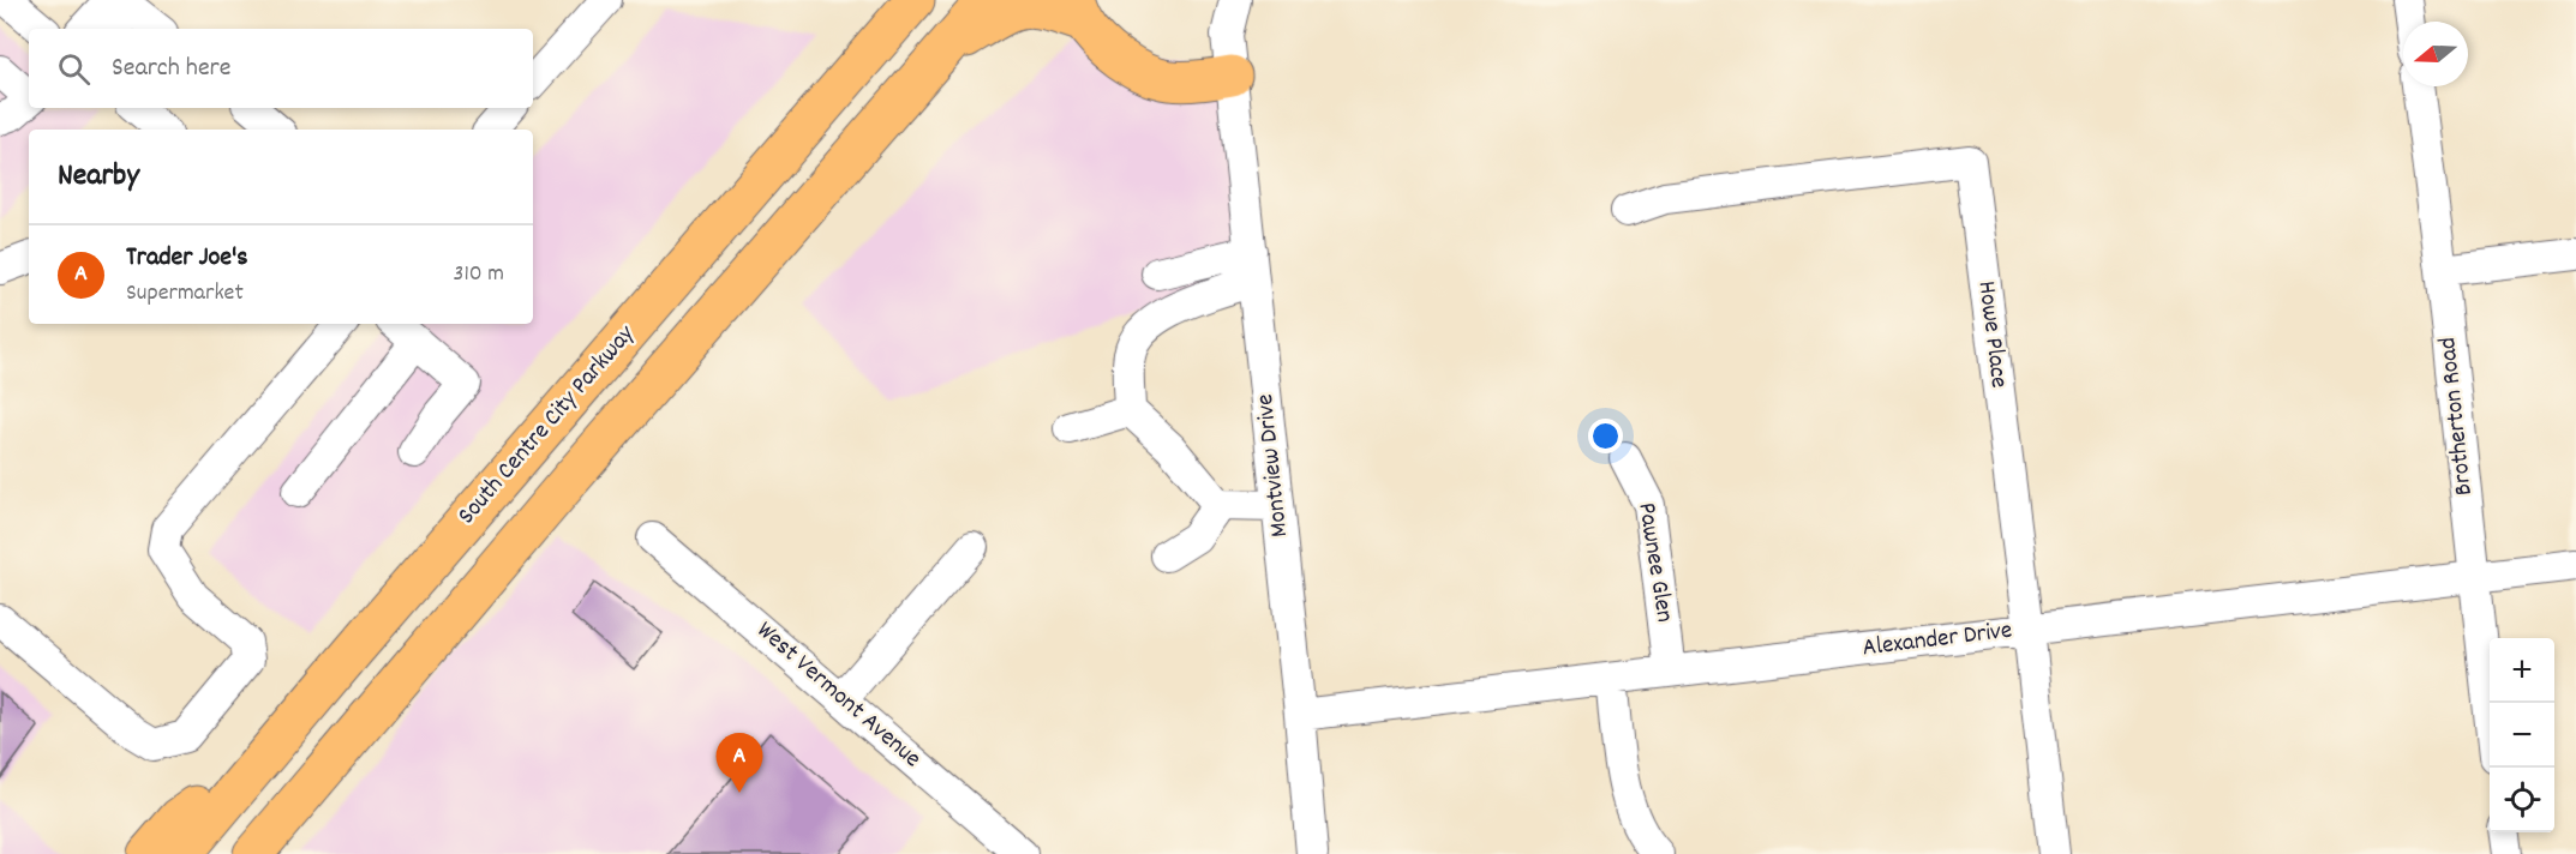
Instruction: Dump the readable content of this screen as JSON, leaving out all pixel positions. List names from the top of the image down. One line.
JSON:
{"streets":{"highway":["South Centre City Parkway"],"street":["Howe Place","Brotherton Road","Montview Drive","Pawnee Glen","Alexander Drive","West Vermont Avenue"]},"crossings":[["Howe Place","Alexander Drive"],["Brotherton Road","Alexander Drive"],["Montview Drive","Alexander Drive"],["Pawnee Glen","Alexander Drive"]],"north":"left","page":{"search":"Search here","heading":"Nearby","list":[{"mark":"A","name":"Trader Joe's","note":"Supermarket","value":"310 m"}],"map_buttons":["+","−"],"pins":"A"}}
